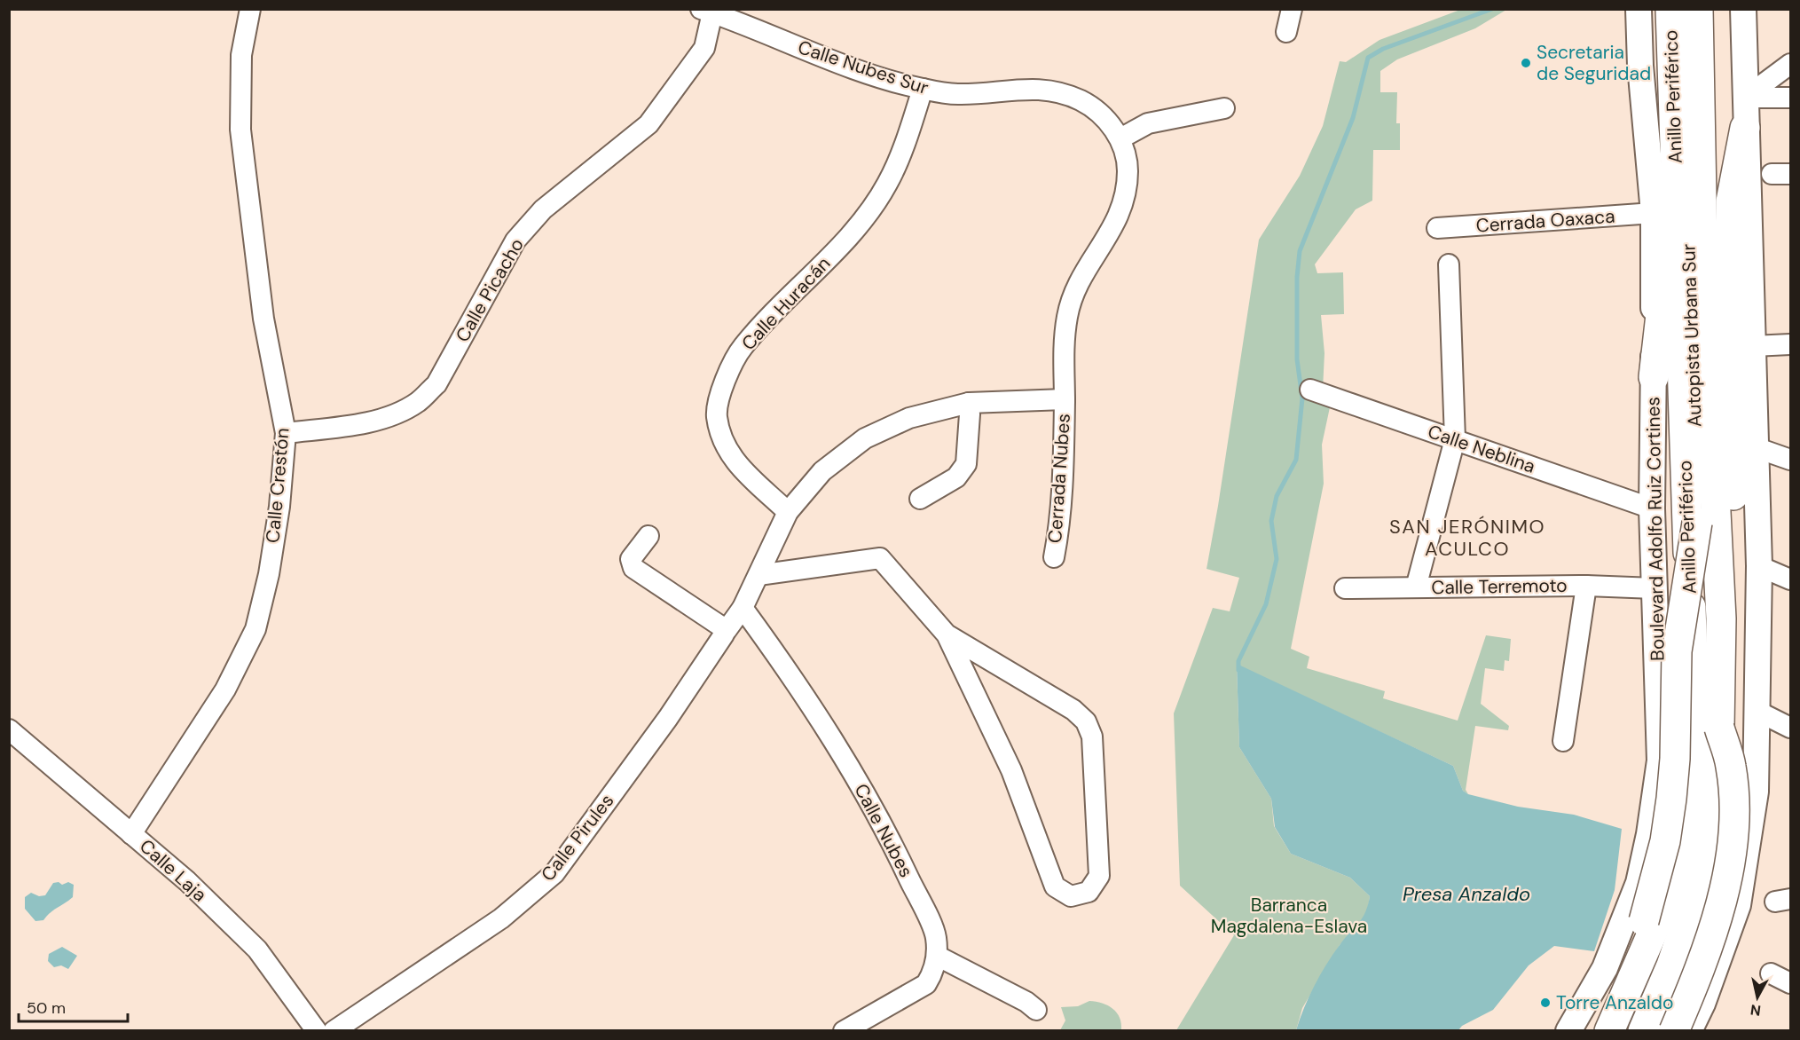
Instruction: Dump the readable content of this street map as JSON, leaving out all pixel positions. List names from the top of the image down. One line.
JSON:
{"streets":{"highway":["Anillo Periférico","Autopista Urbana Sur"],"main road":["Boulevard Adolfo Ruiz Cortines"],"street":["Calle Nubes Sur","Cerrada Oaxaca","Calle Picacho","Calle Huracán","Calle Neblina","Cerrada Nubes","Calle Crestón","Calle Terremoto","Calle Nubes","Calle Pirules","Calle Laja"]},"crossings":[["Calle Nubes Sur","Calle Picacho"],["Calle Nubes Sur","Calle Huracán"],["Calle Nubes Sur","Cerrada Nubes"],["Calle Nubes Sur","Calle Pirules"],["Cerrada Oaxaca","Boulevard Adolfo Ruiz Cortines"],["Calle Picacho","Calle Crestón"],["Calle Huracán","Calle Pirules"],["Calle Neblina","Boulevard Adolfo Ruiz Cortines"],["Cerrada Nubes","Calle Pirules"],["Calle Crestón","Calle Laja"],["Boulevard Adolfo Ruiz Cortines","Calle Terremoto"],["Calle Nubes","Calle Pirules"]],"districts":["SAN JERÓNIMO ACULCO"],"water":["Presa Anzaldo"],"parks":["Barranca Magdalena-Eslava"],"places":["Secretaria de Seguridad","Torre Anzaldo"],"scale_bar":"50 m","north":"bottom"}
